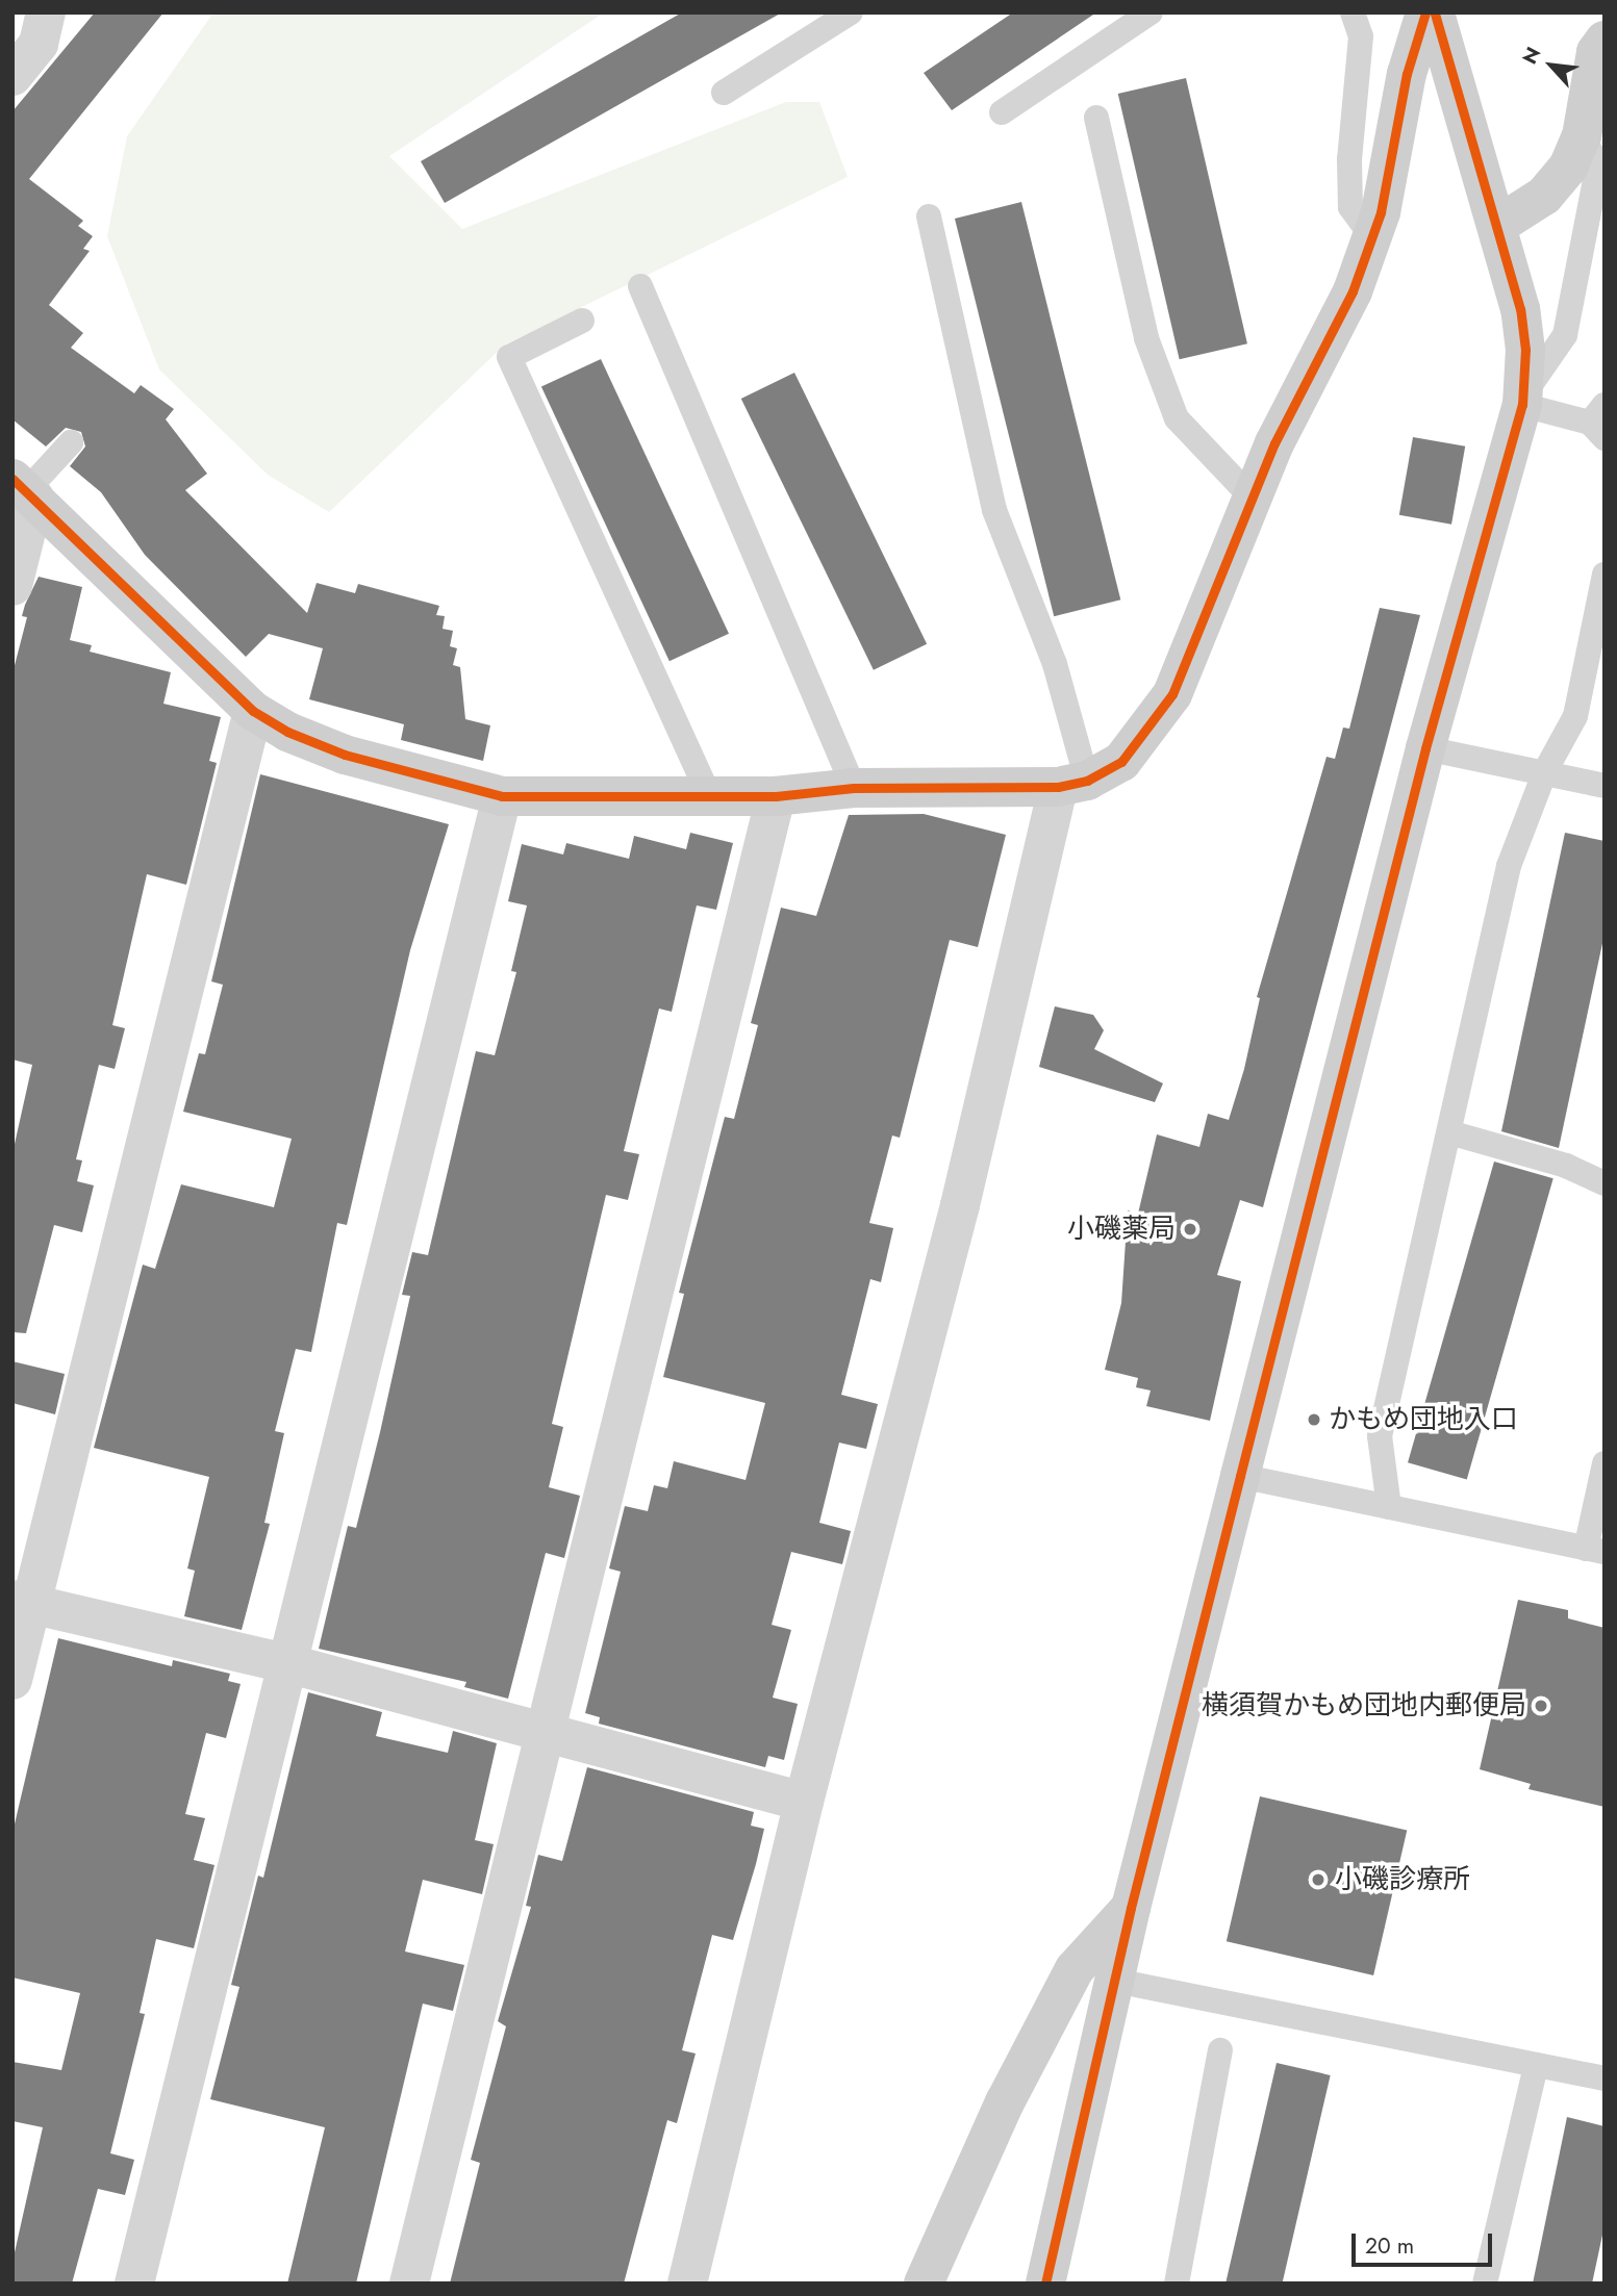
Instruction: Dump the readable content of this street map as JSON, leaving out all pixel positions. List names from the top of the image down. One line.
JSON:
{"places":["小磯薬局","かもめ団地入口","横須賀かもめ団地内郵便局","小磯診療所"],"scale_bar":"20 m","north":"top left"}
